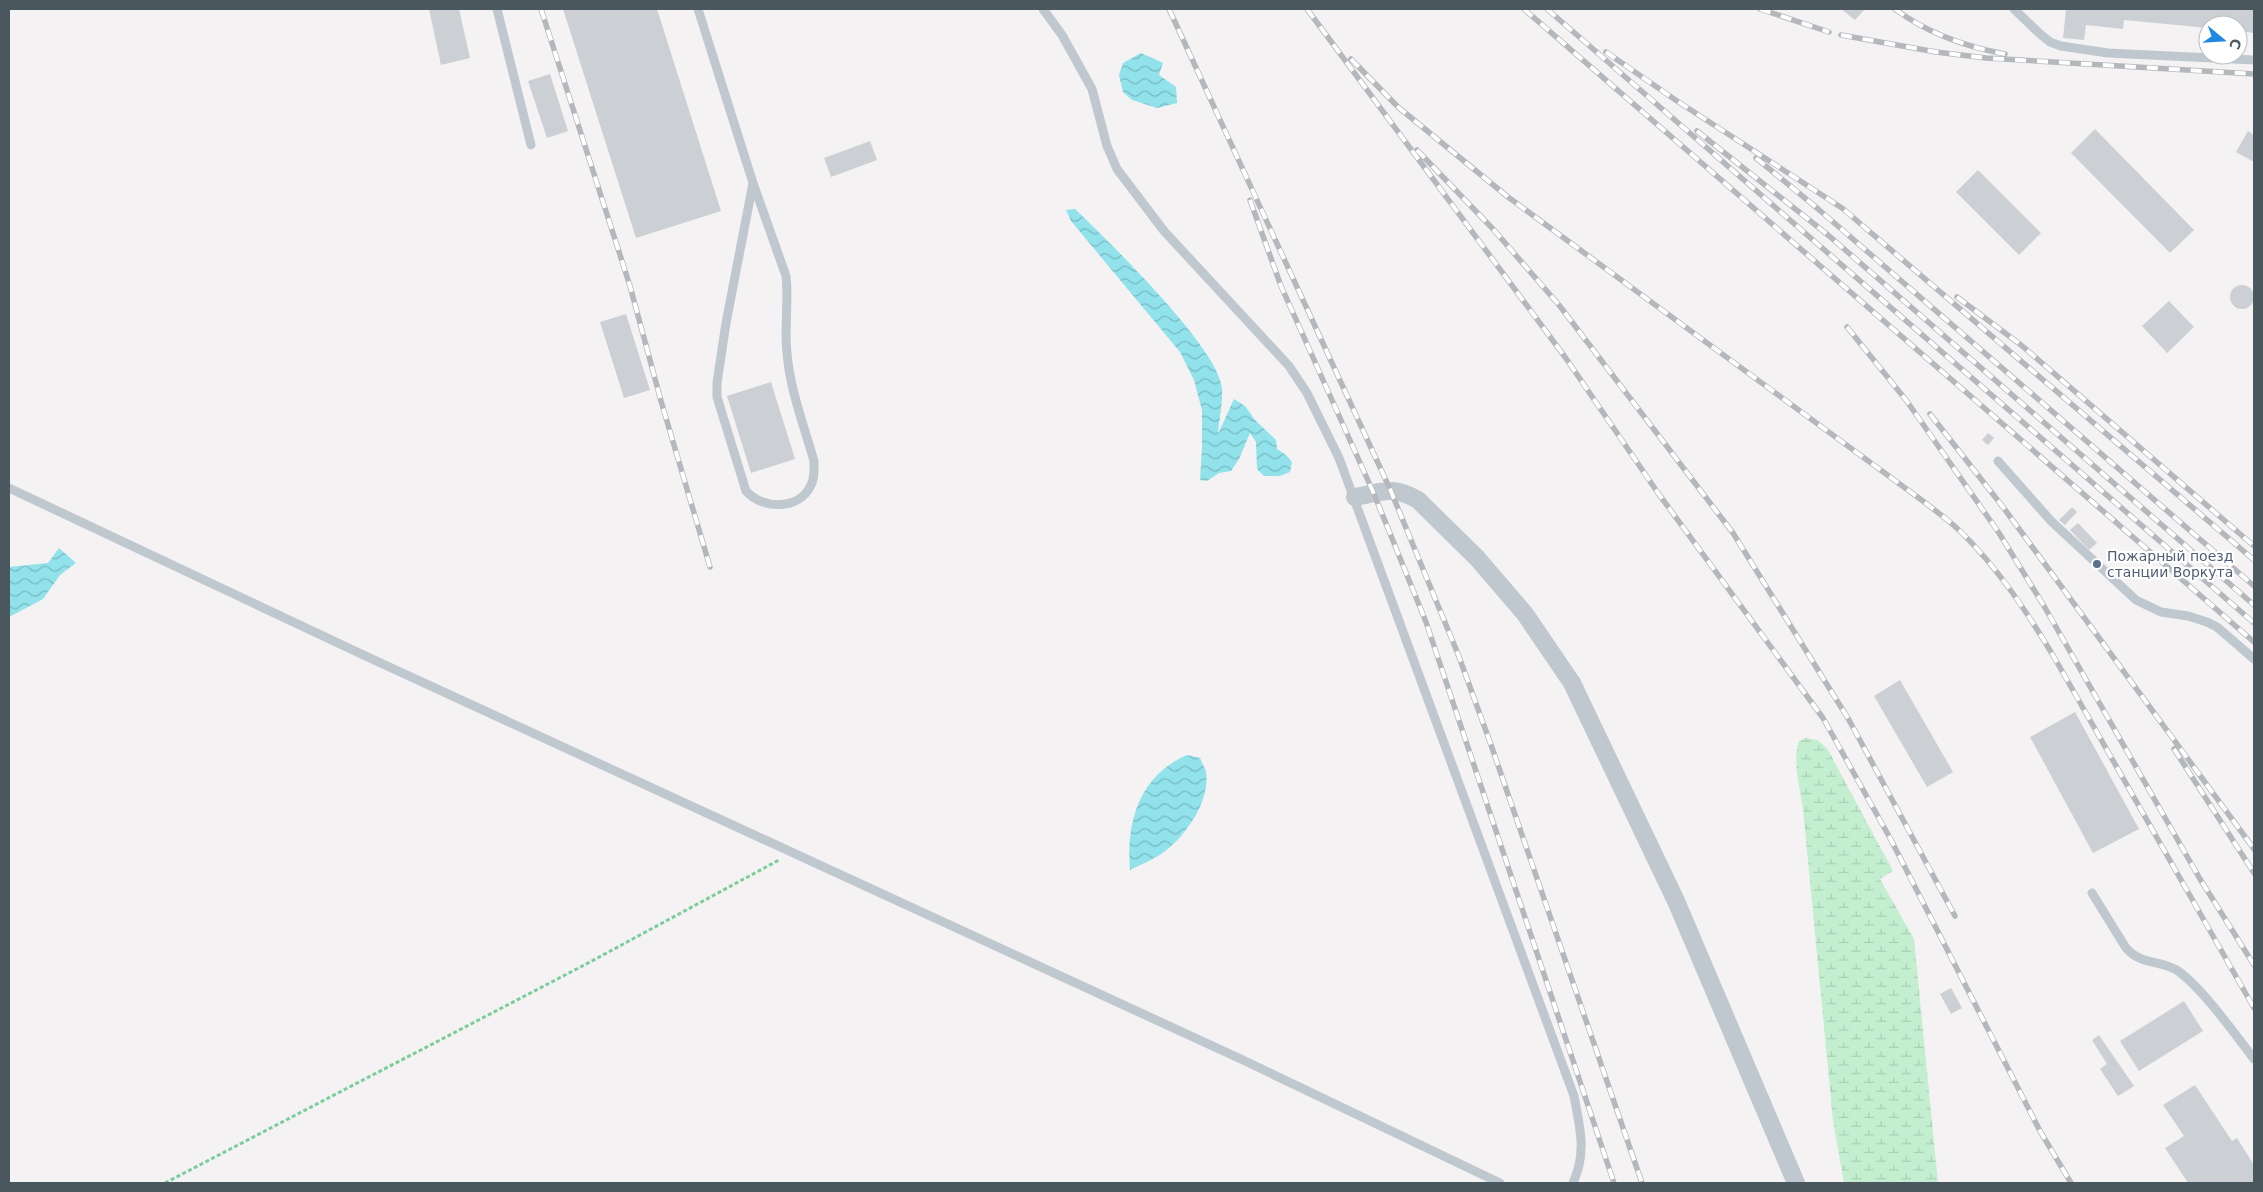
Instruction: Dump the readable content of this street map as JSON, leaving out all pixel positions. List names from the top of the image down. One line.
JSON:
{"places":["Пожарный поезд станции Воркута"],"north":"right"}
